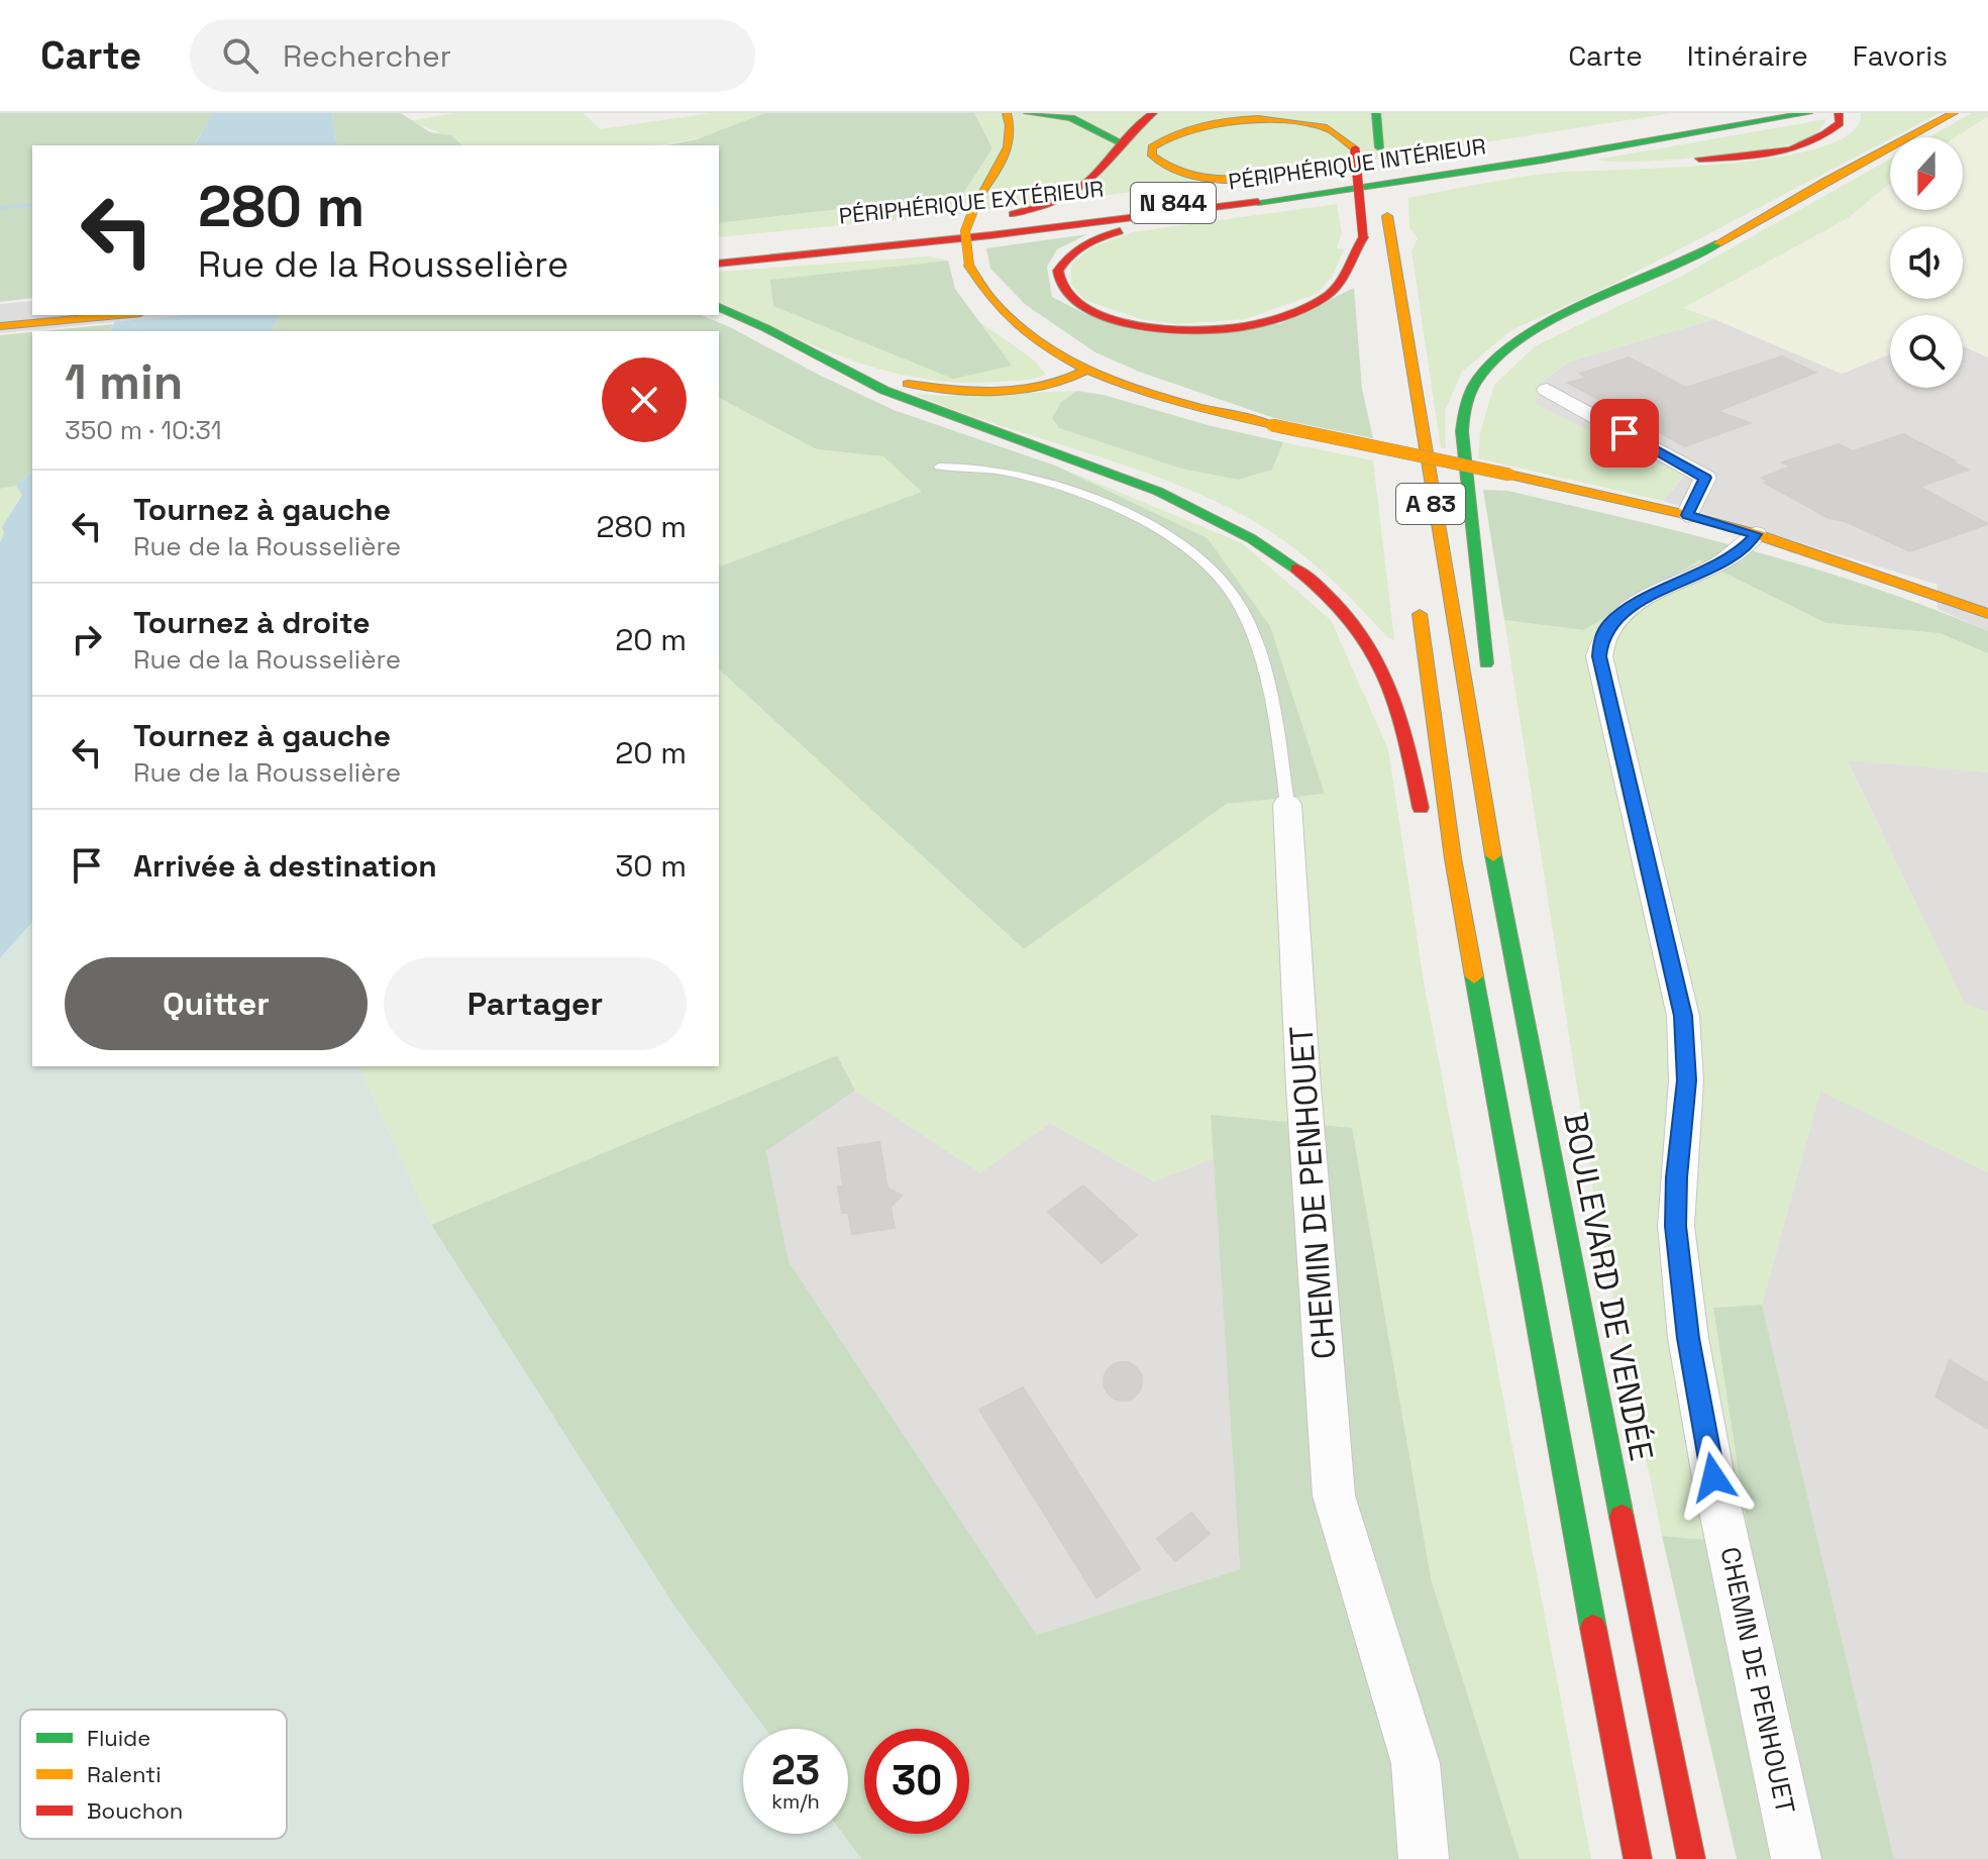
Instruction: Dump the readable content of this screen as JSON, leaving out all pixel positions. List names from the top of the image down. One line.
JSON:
{"streets":{"main road":["PÉRIPHÉRIQUE INTÉRIEUR","PÉRIPHÉRIQUE EXTÉRIEUR","N 844","A 83","BOULEVARD DE VENDÉE"],"street":["CHEMIN DE PENHOUET"]},"crossings":[["A 83","BOULEVARD DE VENDÉE"]],"legend":["Fluide","Ralenti","Bouchon"],"north":"bottom","page":{"header":"Carte","search":"Rechercher","nav":["Carte","Itinéraire","Favoris"],"turn":["280 m","Rue de la Rousselière"],"heading":["1 min","350 m · 10:31"],"list":[{"name":"Tournez à gauche","note":"Rue de la Rousselière","value":"280 m"},{"name":"Tournez à droite","note":"Rue de la Rousselière","value":"20 m"},{"name":"Tournez à gauche","note":"Rue de la Rousselière","value":"20 m"},{"name":"Arrivée à destination","value":"30 m"}],"buttons":["Quitter","Partager"],"speed":"23 km/h","limit":"30"}}
